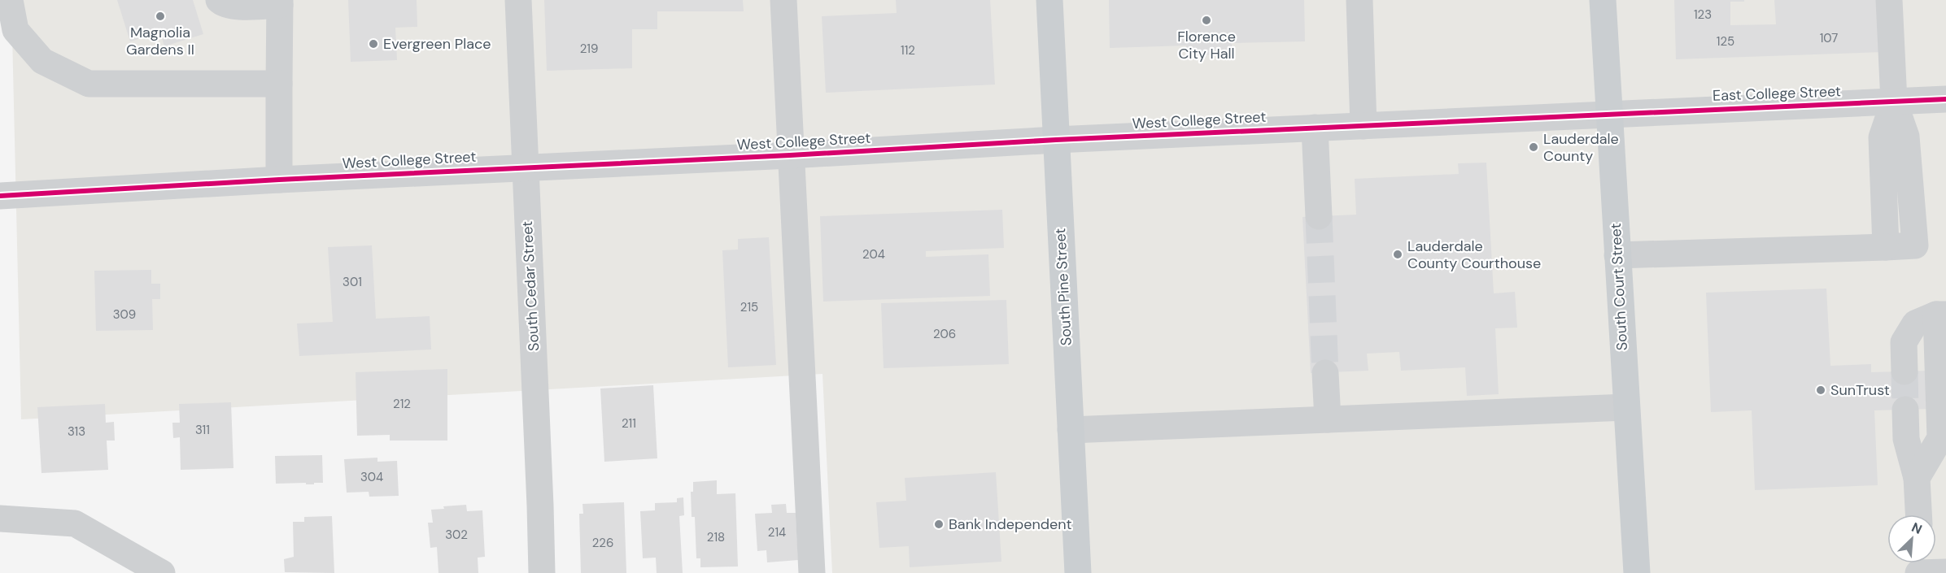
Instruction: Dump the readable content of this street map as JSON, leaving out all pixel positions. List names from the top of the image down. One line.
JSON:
{"streets":{"main road":["South Pine Street","South Court Street"],"street":["East College Street","West College Street","South Cedar Street"]},"crossings":[["East College Street","West College Street"],["East College Street","South Court Street"],["West College Street","South Cedar Street"],["West College Street","South Pine Street"],["West College Street","South Court Street"]],"places":["Magnolia Gardens II","Florence City Hall","Evergreen Place","Lauderdale County","Lauderdale County Courthouse","SunTrust","Bank Independent"],"house_numbers":["123","107","125","219","112","204","301","215","309","206","212","211","311","313","304","214","302","218","226"],"north":"top right"}
